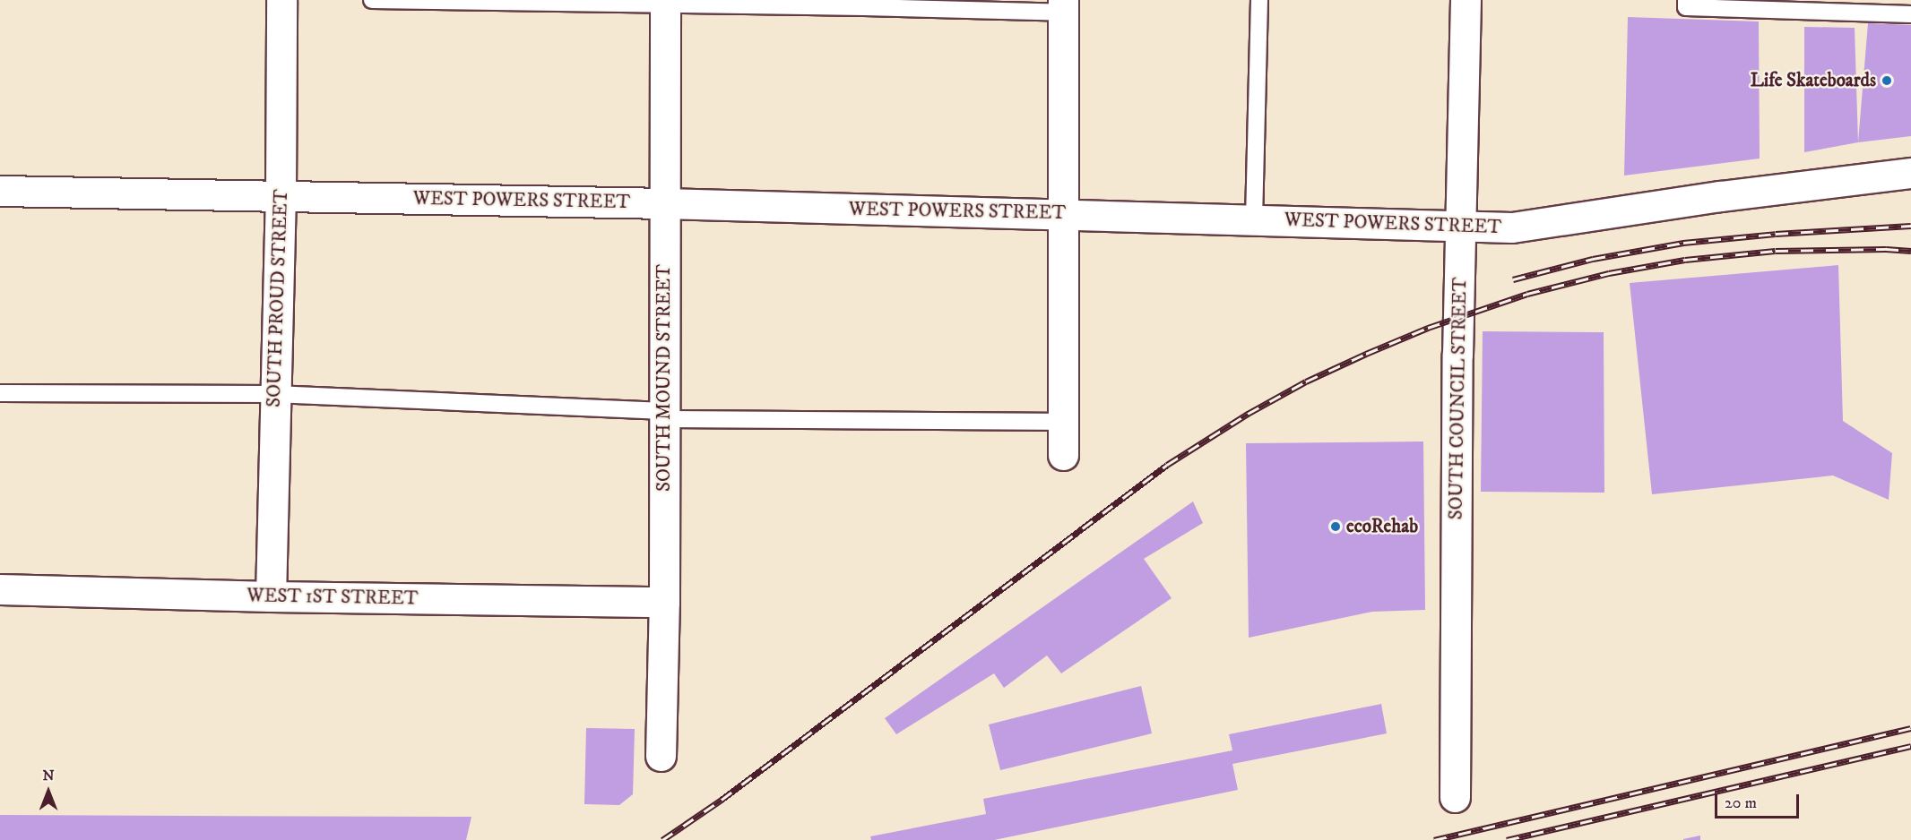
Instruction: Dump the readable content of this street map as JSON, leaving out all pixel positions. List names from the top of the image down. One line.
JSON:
{"streets":{"street":["WEST POWERS STREET","SOUTH PROUD STREET","SOUTH MOUND STREET","SOUTH COUNCIL STREET","WEST 1ST STREET"]},"crossings":[["WEST POWERS STREET","SOUTH PROUD STREET"],["WEST POWERS STREET","SOUTH MOUND STREET"],["WEST POWERS STREET","SOUTH COUNCIL STREET"],["SOUTH PROUD STREET","WEST 1ST STREET"],["SOUTH MOUND STREET","WEST 1ST STREET"]],"places":["Life Skateboards","ecoRehab"],"scale_bar":"20 m","north":"top"}
